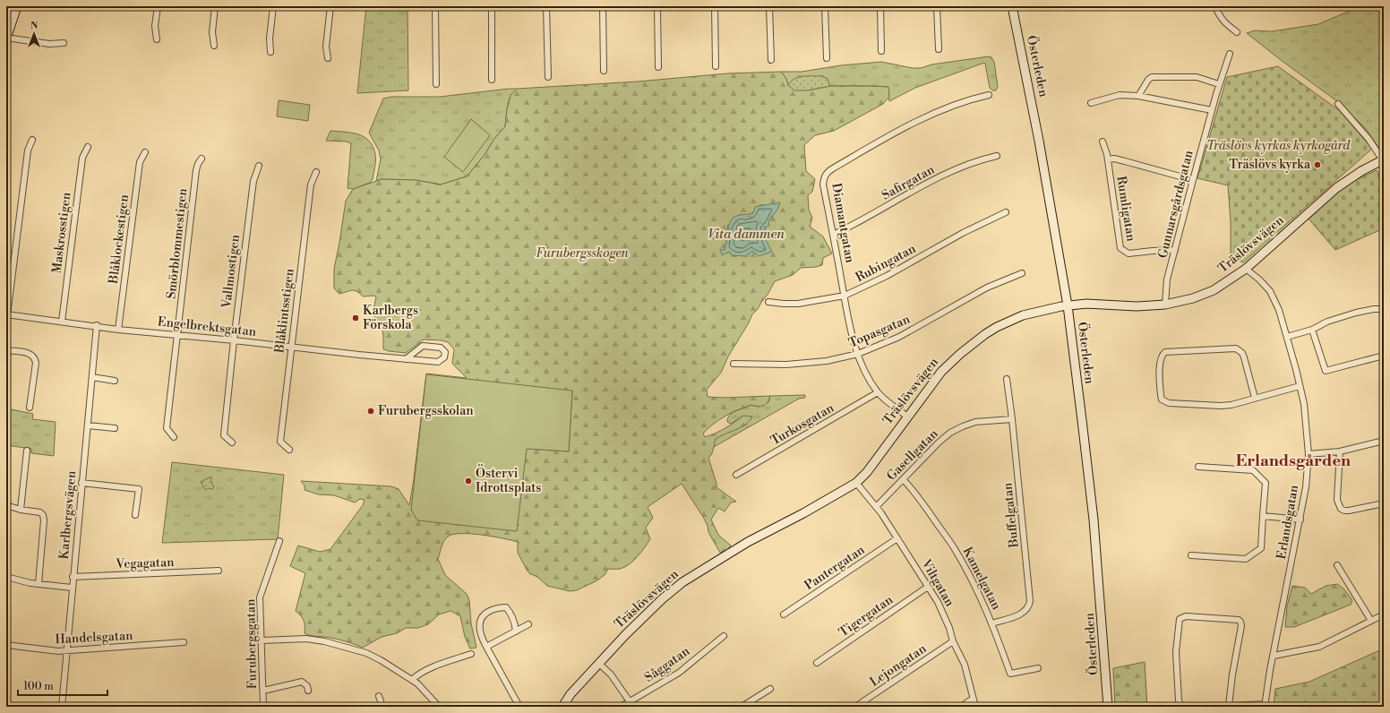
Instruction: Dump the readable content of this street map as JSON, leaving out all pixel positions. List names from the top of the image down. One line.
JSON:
{"streets":{"street":["Österleden","Safirgatan","Gunnarsgårdsgatan","Rumligatan","Diamantgatan","Maskrosstigen","Blåklockestigen","Smörblommestigen","Träslövsvägen","Rubingatan","Vallmostigen","Blåklintsstigen","Engelbrektsgatan","Topasgatan","Turkosgatan","Gasellgatan","Karlbergsvägen","Buffelgatan","Erlandsgatan","Vegagatan","Pantergatan","Kamelgatan","Viltgatan","Tigergatan","Handelsgatan","Furubergsgatan","Såggatan","Lejongatan"]},"crossings":[["Österleden","Träslövsvägen"],["Safirgatan","Diamantgatan"],["Gunnarsgårdsgatan","Rumligatan"],["Gunnarsgårdsgatan","Träslövsvägen"],["Diamantgatan","Träslövsvägen"],["Diamantgatan","Rubingatan"],["Diamantgatan","Topasgatan"],["Diamantgatan","Turkosgatan"],["Maskrosstigen","Engelbrektsgatan"],["Blåklockestigen","Engelbrektsgatan"],["Smörblommestigen","Engelbrektsgatan"],["Träslövsvägen","Erlandsgatan"],["Träslövsvägen","Viltgatan"],["Vallmostigen","Engelbrektsgatan"],["Blåklintsstigen","Engelbrektsgatan"],["Engelbrektsgatan","Karlbergsvägen"],["Gasellgatan","Buffelgatan"],["Gasellgatan","Kamelgatan"],["Gasellgatan","Viltgatan"],["Karlbergsvägen","Vegagatan"],["Karlbergsvägen","Handelsgatan"],["Buffelgatan","Kamelgatan"],["Pantergatan","Viltgatan"],["Viltgatan","Tigergatan"],["Viltgatan","Lejongatan"]],"districts":["Erlandsgården"],"water":["Vita dammen"],"parks":["Träslövs kyrkas kyrkogård","Furubergsskogen"],"places":["Träslövs kyrka","Karlbergs Förskola","Furubergsskolan","Östervi Idrottsplats"],"scale_bar":"100 m","north":"top"}
